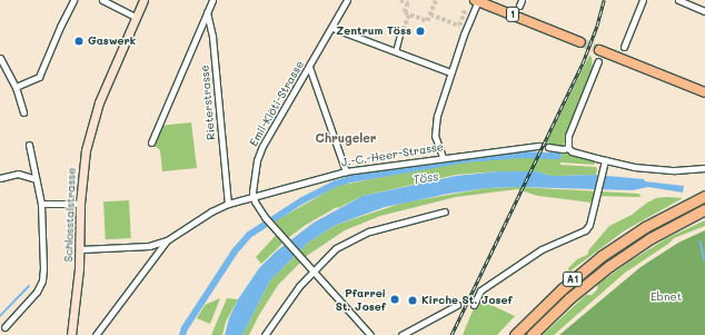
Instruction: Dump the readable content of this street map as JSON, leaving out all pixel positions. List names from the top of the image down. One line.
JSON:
{"streets":{"highway":["A1"],"main road":["1","Schlosstalstrasse"],"street":["Rieterstrasse","Emil-Klöti-Strasse","J.-C.-Heer-Strasse"]},"crossings":[["Emil-Klöti-Strasse","J.-C.-Heer-Strasse"]],"districts":["Chrugeler"],"water":["Töss"],"parks":["Ebnet"],"places":["Zentrum Töss","Gaswerk","Pfarrei St. Josef","Kirche St. Josef"]}
